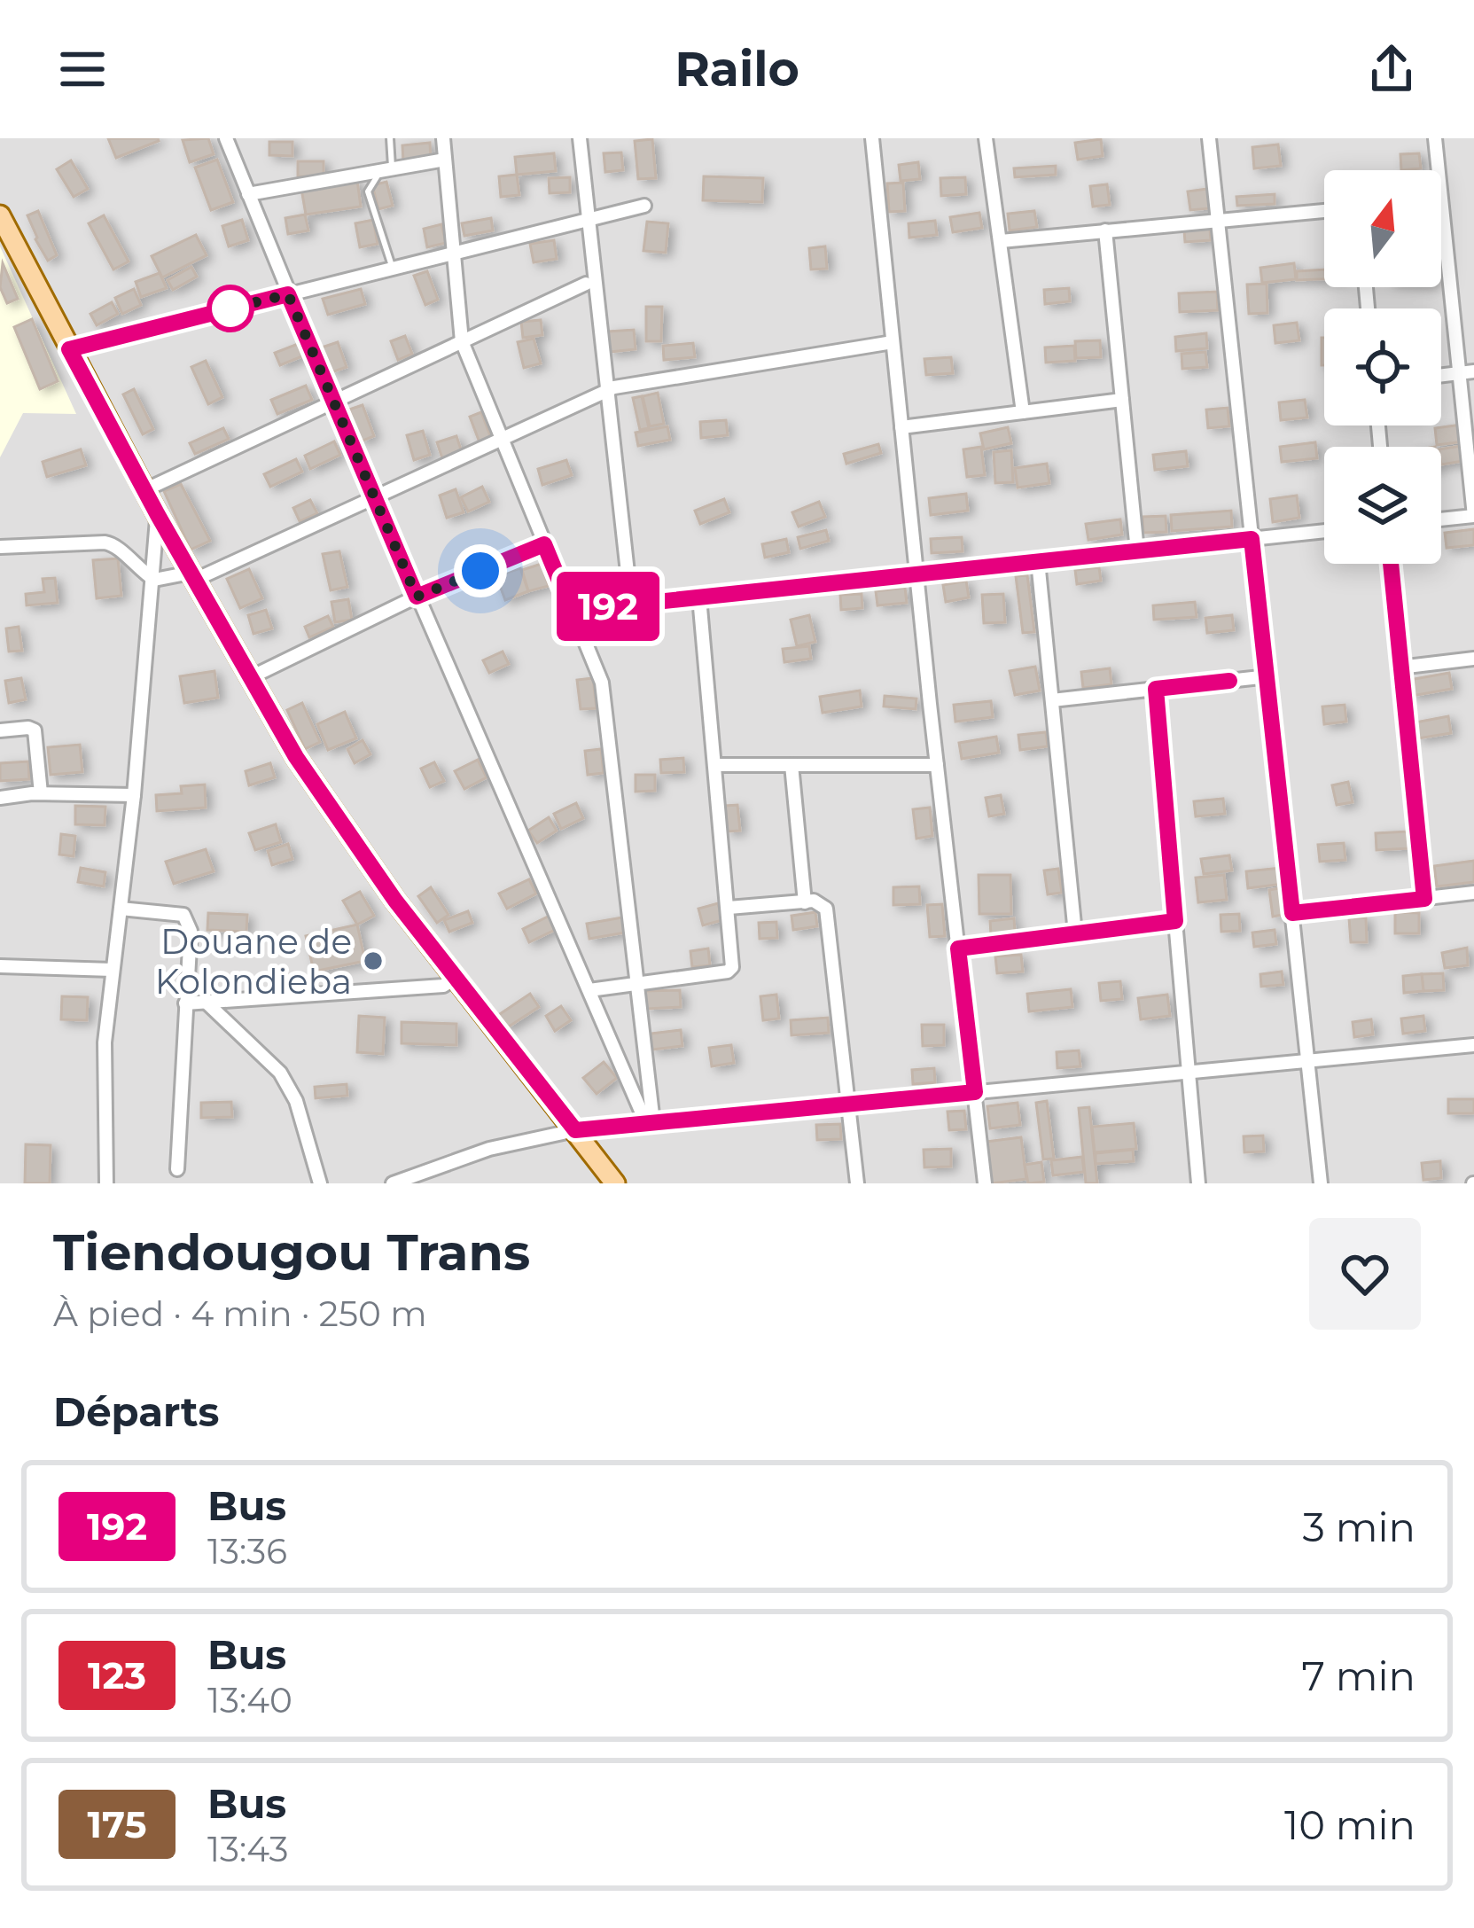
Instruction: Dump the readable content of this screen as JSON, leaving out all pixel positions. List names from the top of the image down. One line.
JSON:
{"places":["Douane de Kolondieba"],"lines":["bus line 192"],"north":"top","page":{"header":"Railo","on_map":"192","heading":[["Tiendougou Trans","À pied · 4 min · 250 m"],"Départs"],"list":[{"mark":"192","name":"Bus","note":"13:36","value":"3 min"},{"mark":"123","name":"Bus","note":"13:40","value":"7 min"},{"mark":"175","name":"Bus","note":"13:43","value":"10 min"}]}}
